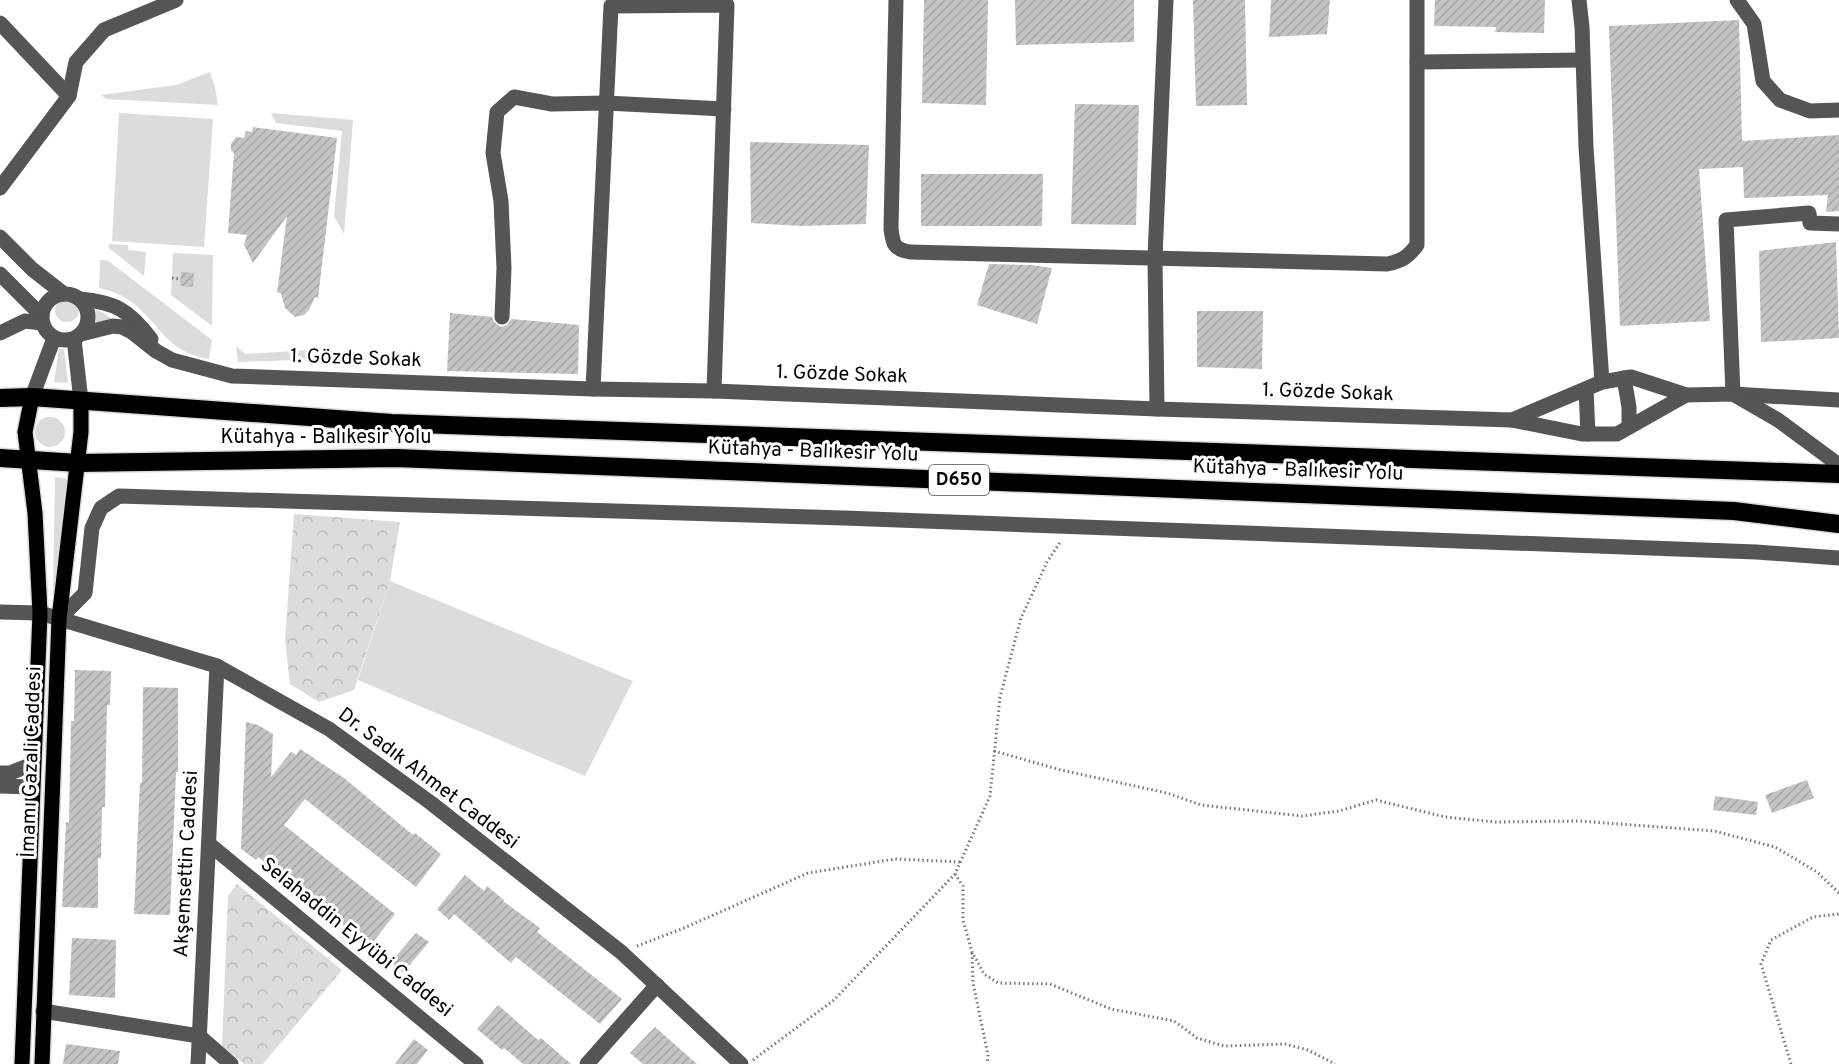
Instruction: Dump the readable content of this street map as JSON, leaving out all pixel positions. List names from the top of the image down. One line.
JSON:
{"streets":{"highway":["Kütahya - Balıkesir Yolu","D650"],"main road":["İmamı Gazali Caddesi"],"street":["1. Gözde Sokak","Dr. Sadık Ahmet Caddesi","Akşemsettin Caddesi","Selahaddin Eyyübi Caddesi"]},"crossings":[["Kütahya - Balıkesir Yolu","İmamı Gazali Caddesi"],["İmamı Gazali Caddesi","Dr. Sadık Ahmet Caddesi"],["Dr. Sadık Ahmet Caddesi","Akşemsettin Caddesi"],["Akşemsettin Caddesi","Selahaddin Eyyübi Caddesi"]]}
